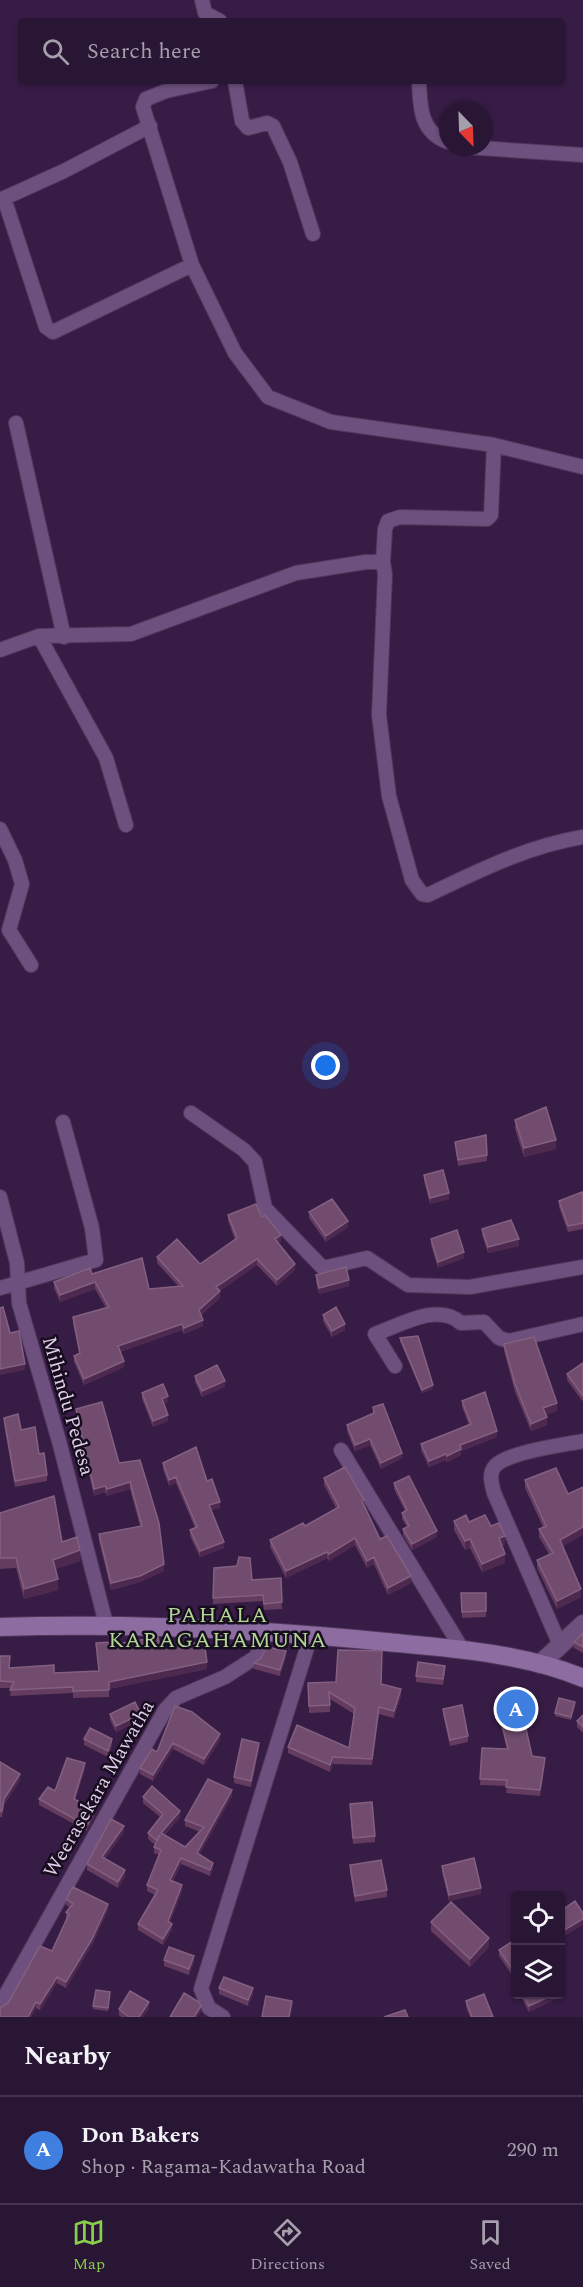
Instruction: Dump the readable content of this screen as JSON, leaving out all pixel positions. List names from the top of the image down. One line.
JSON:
{"streets":{"street":["Mihindu Pedesa","Weerasekara Mawatha"]},"districts":["PAHALA KARAGAHAMUNA"],"north":"bottom right","page":{"search":"Search here","pins":"A","heading":"Nearby","list":[{"mark":"A","name":"Don Bakers","note":"Shop · Ragama-Kadawatha Road","value":"290 m"}],"nav":["Map","Directions","Saved"]}}
